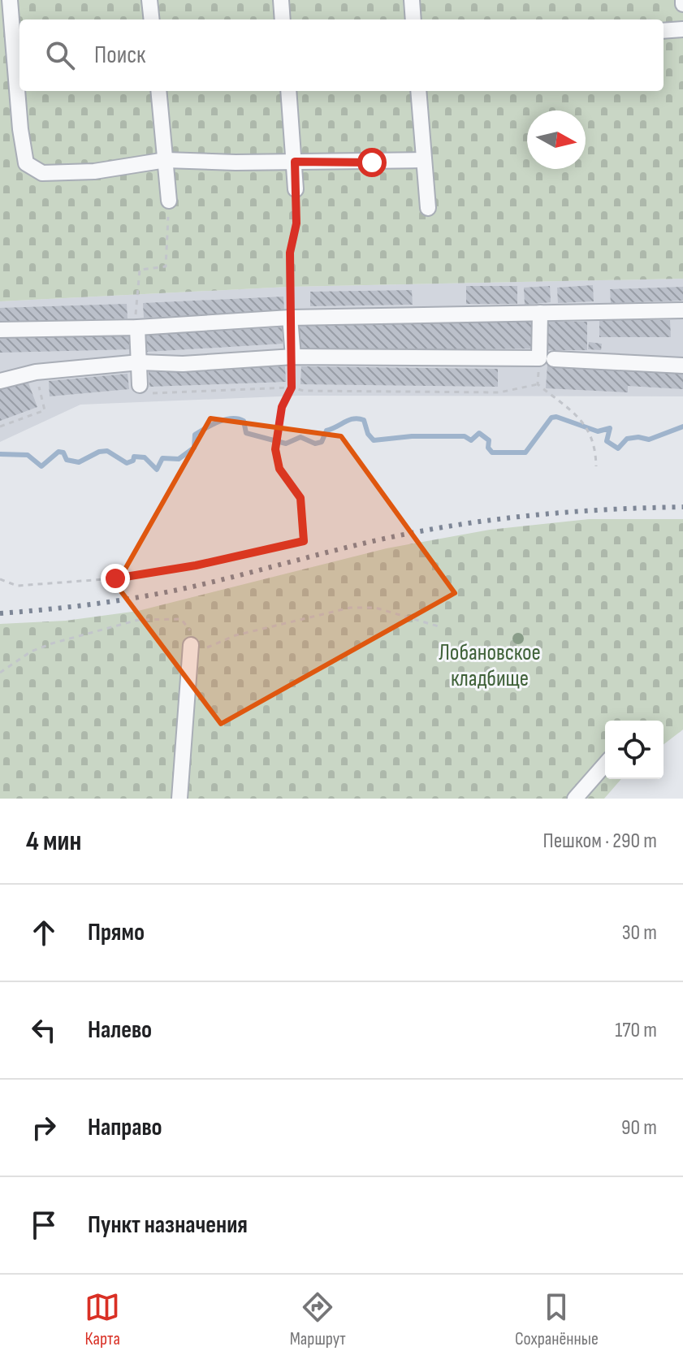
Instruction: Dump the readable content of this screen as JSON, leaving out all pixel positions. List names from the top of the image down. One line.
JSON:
{"parks":["Лобановское кладбище"],"north":"right","page":{"search":"Поиск","heading":["4 мин","Пешком · 290 m"],"list":[["Прямо","30 m"],["Налево","170 m"],["Направо","90 m"],"Пункт назначения"],"nav":["Карта","Маршрут","Сохранённые"]}}
